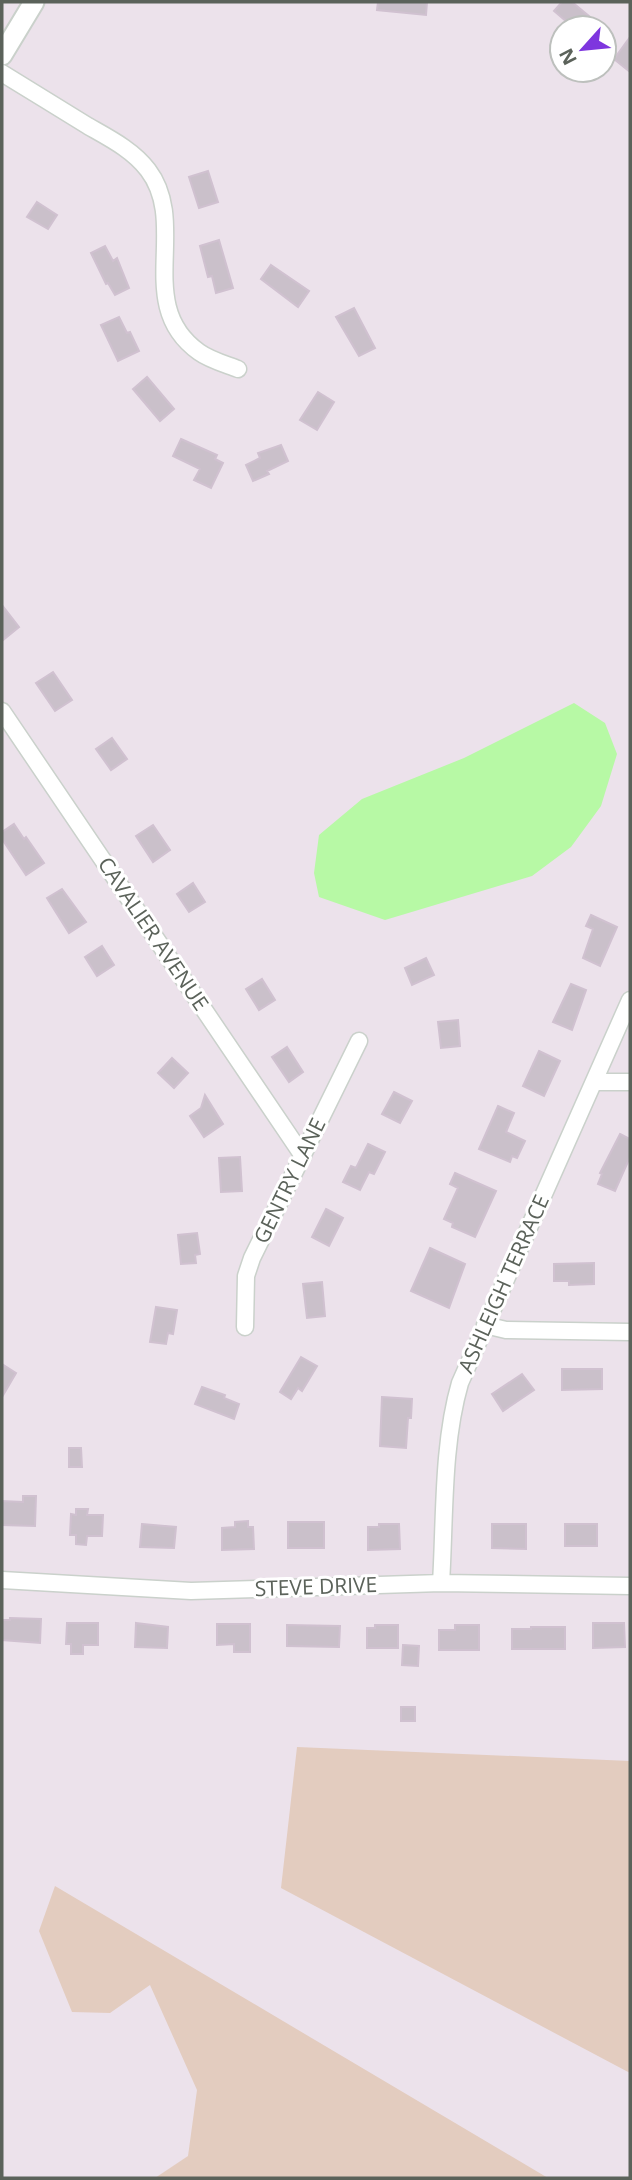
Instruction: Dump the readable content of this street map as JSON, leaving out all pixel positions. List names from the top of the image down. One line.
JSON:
{"streets":{"street":["CAVALIER AVENUE","GENTRY LANE","ASHLEIGH TERRACE","STEVE DRIVE"]},"crossings":[["CAVALIER AVENUE","GENTRY LANE"],["ASHLEIGH TERRACE","STEVE DRIVE"]],"north":"bottom left"}
